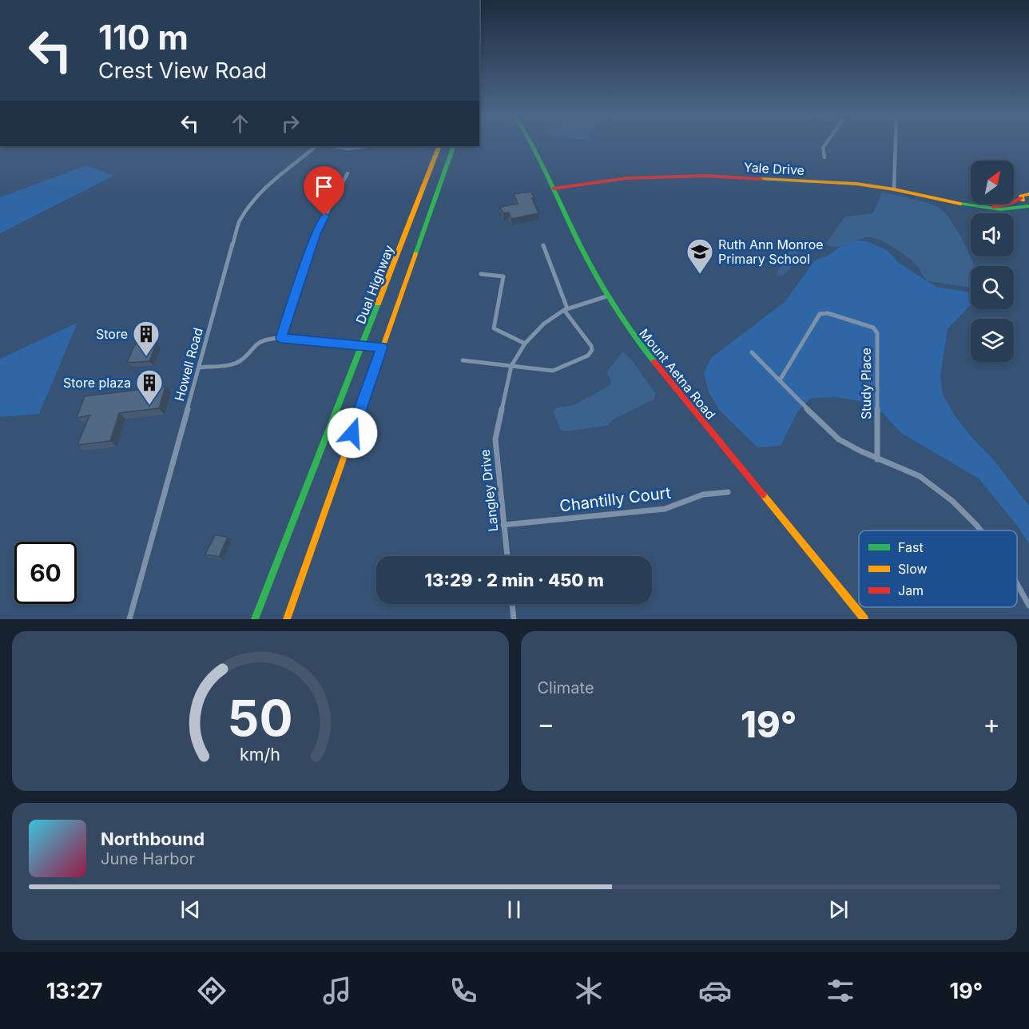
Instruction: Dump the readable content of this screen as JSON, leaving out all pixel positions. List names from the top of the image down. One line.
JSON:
{"streets":{"street":["Yale Drive","Dual Highway","Howell Road","Mount Aetna Road","Study Place","Langley Drive","Chantilly Court"]},"crossings":[["Yale Drive","Mount Aetna Road"],["Mount Aetna Road","Langley Drive"],["Langley Drive","Chantilly Court"]],"places":{"school or university":["Ruth Ann Monroe Primary School"],"building":["Store","Store plaza"]},"legend":["Fast","Slow","Jam"],"north":"top right","page":{"turn":["110 m","Crest View Road"],"limit":"60","trip":"13:29 · 2 min · 450 m","tile":"Climate","heat":["−","19°","+"],"song":["Northbound","June Harbor"],"tabs":["13:27","19°"],"gauge":["50","km/h"]}}
